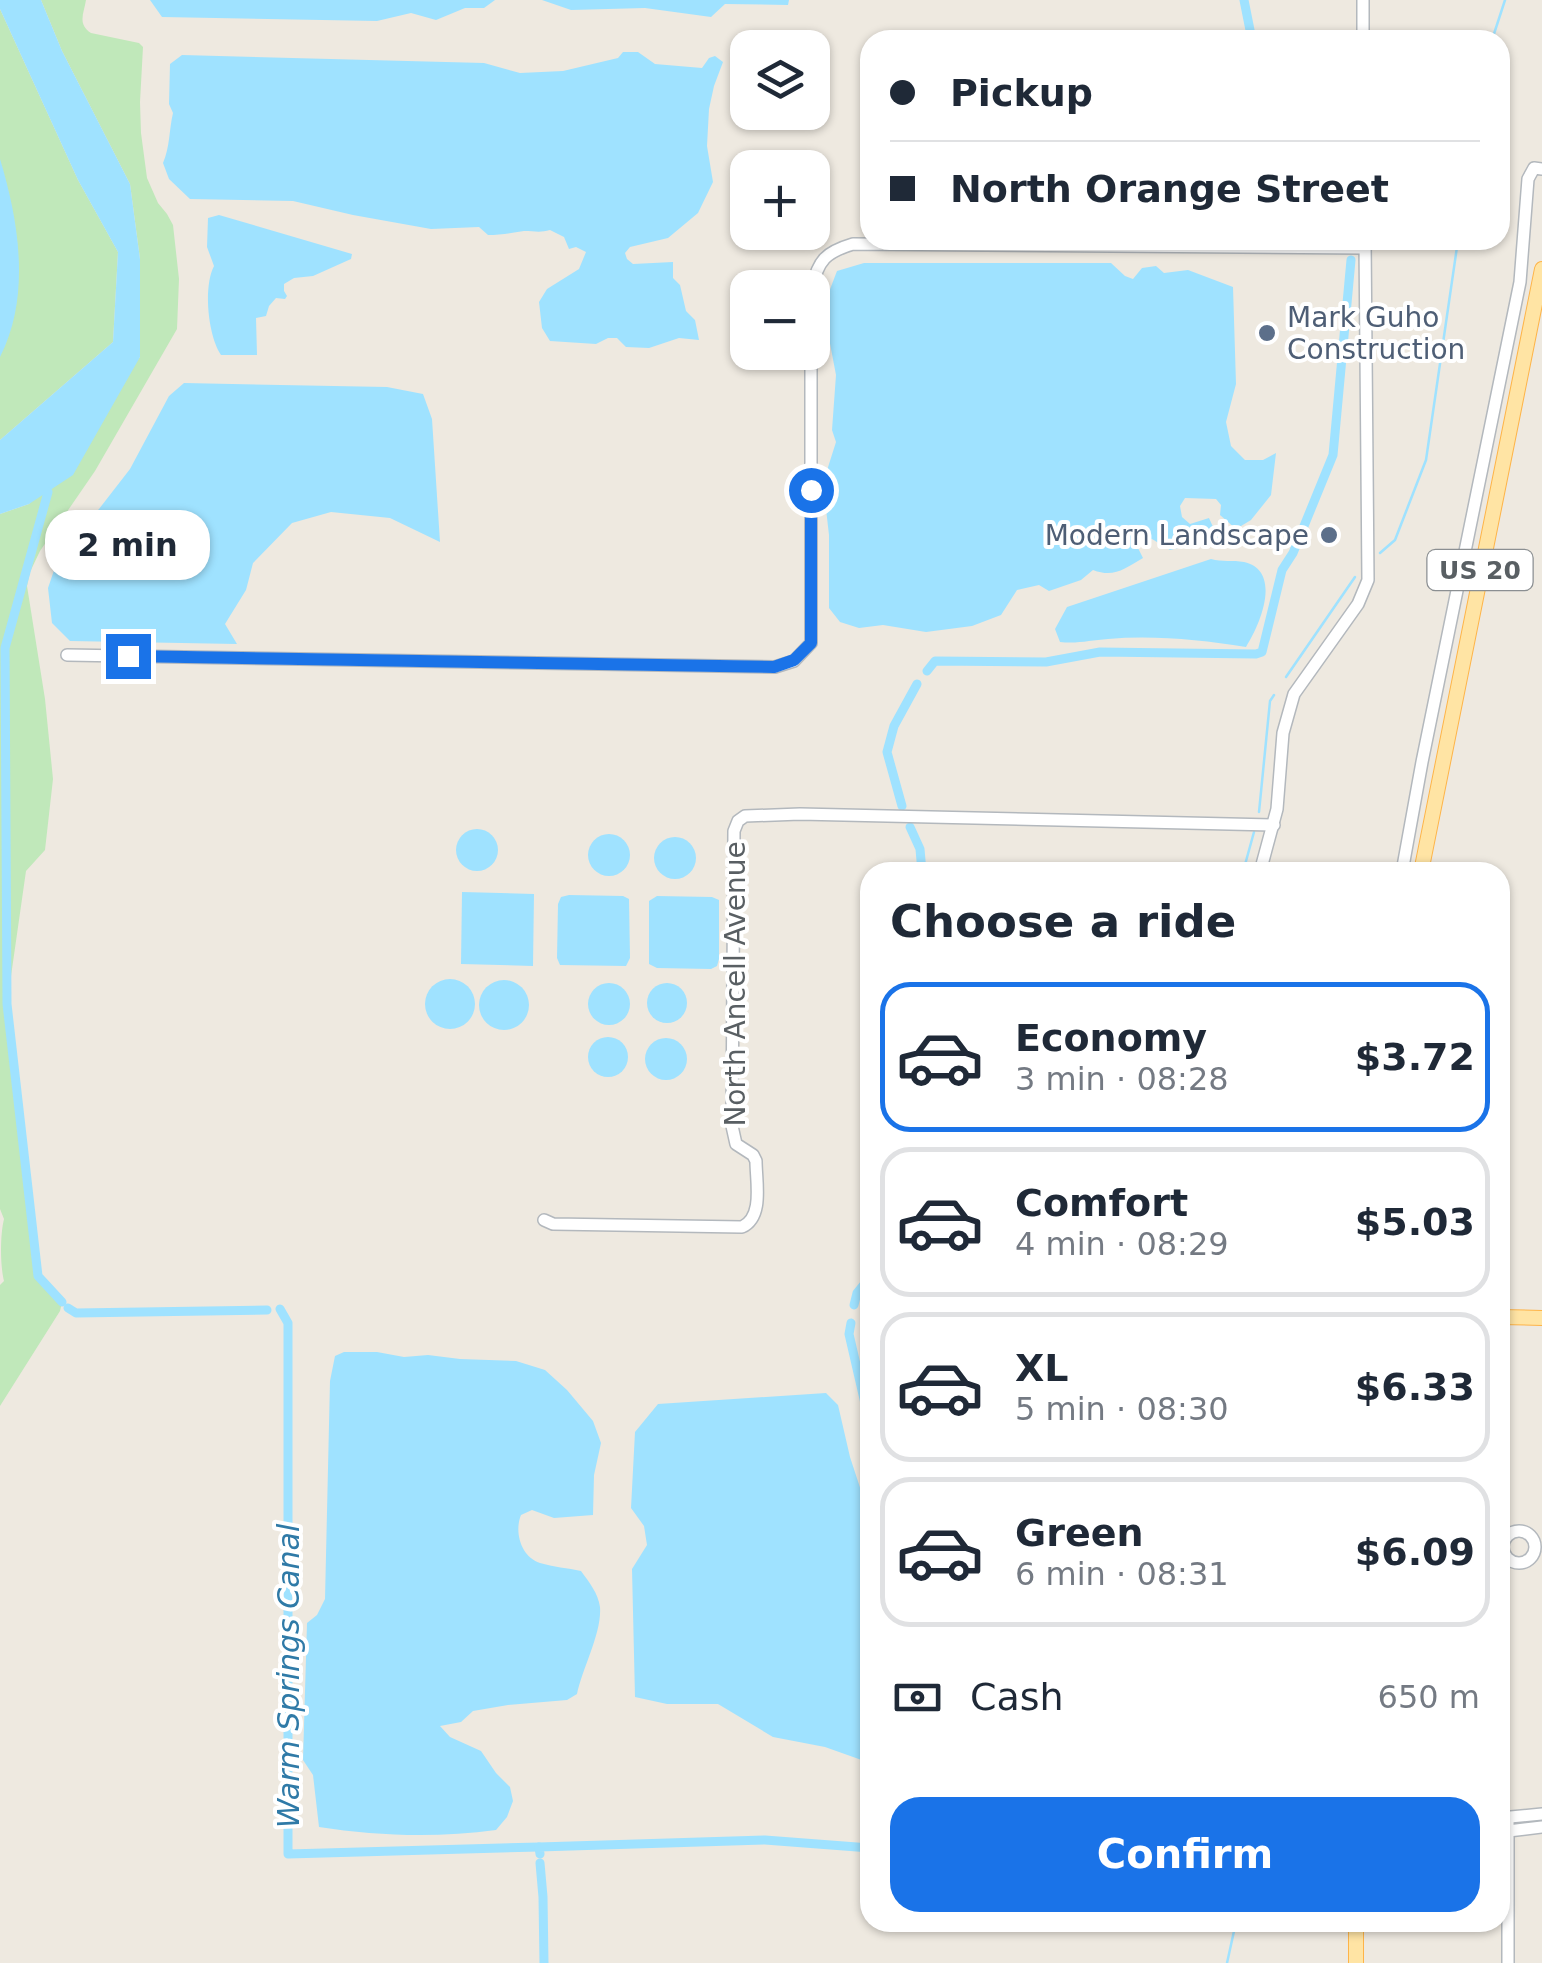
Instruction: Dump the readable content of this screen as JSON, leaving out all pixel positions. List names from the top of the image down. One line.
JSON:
{"streets":{"main road":["US 20"],"street":["North Ancell Avenue"]},"water":["Warm Springs Canal"],"places":["Mark Guho Construction","Modern Landscape"],"page":{"map_buttons":["+","−"],"banner":["Pickup","North Orange Street"],"bubble":"2 min","heading":"Choose a ride","list":[{"name":"Economy","note":"3 min · 08:28","value":"$3.72"},{"name":"Comfort","note":"4 min · 08:29","value":"$5.03"},{"name":"XL","note":"5 min · 08:30","value":"$6.33"},{"name":"Green","note":"6 min · 08:31","value":"$6.09"}],"pay":["Cash","650 m"],"buttons":"Confirm"}}
